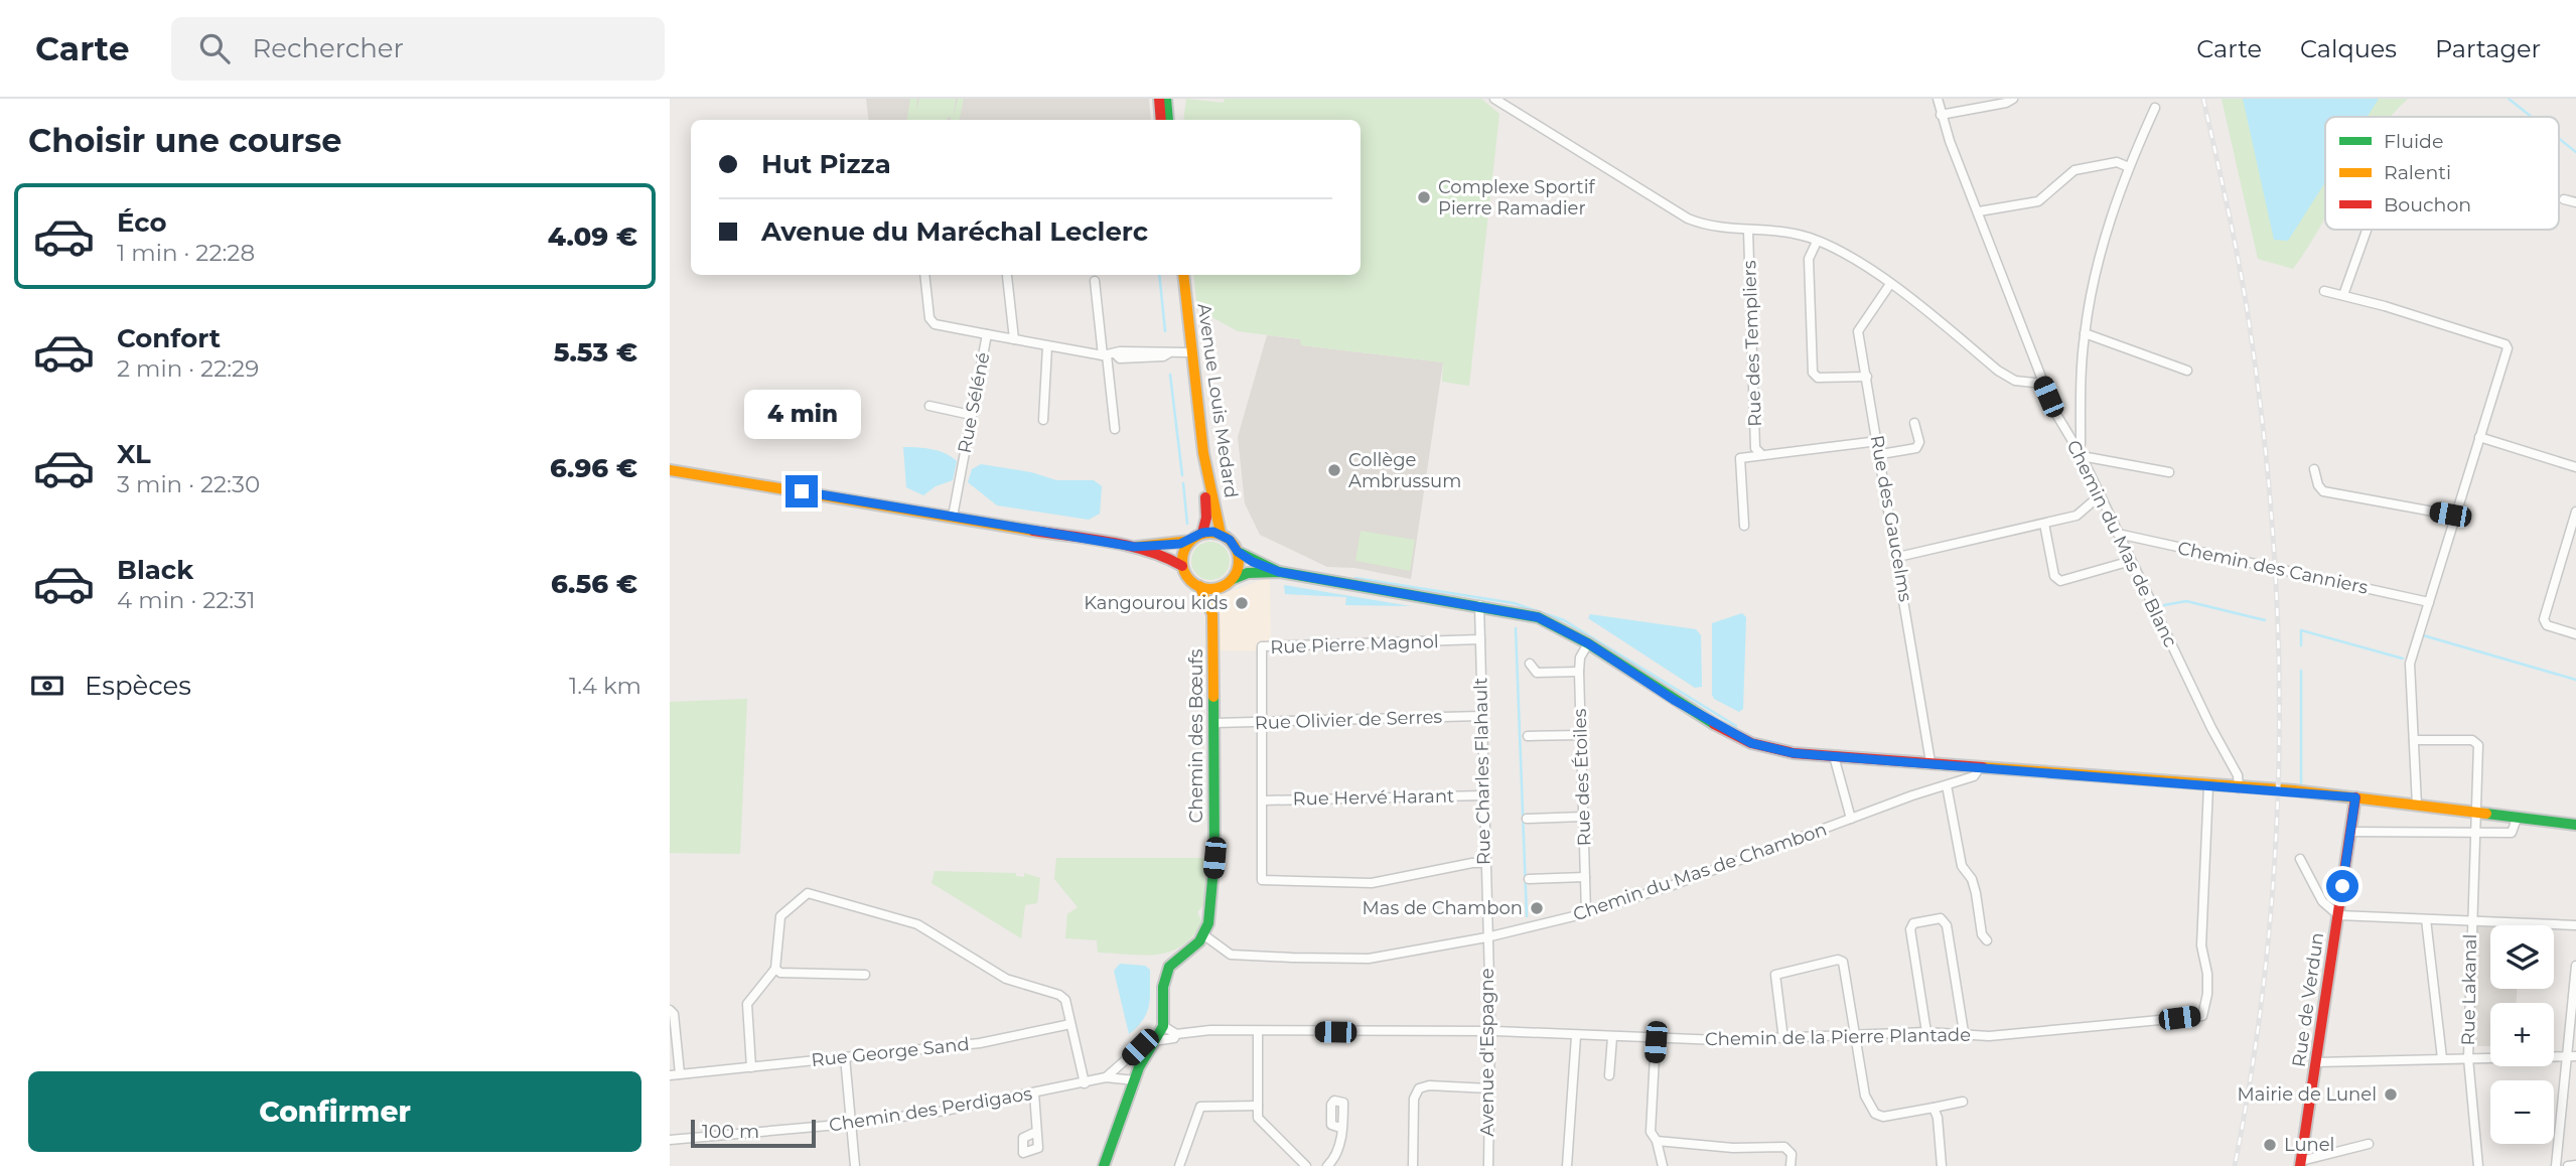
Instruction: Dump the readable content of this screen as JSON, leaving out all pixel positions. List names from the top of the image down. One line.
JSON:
{"streets":{"main road":["Avenue Louis Medard","Chemin des Bœufs","Rue de Verdun"],"street":["Rue des Templiers","Rue Séléné","Rue des Gaucelms","Chemin du Mas de Blanc","Chemin des Canniers","Rue Pierre Magnol","Rue Olivier de Serres","Rue Charles Flahault","Rue des Étoiles","Rue Hervé Harant","Chemin du Mas de Chambon","Rue Lakanal","Chemin de la Pierre Plantade","Rue George Sand","Avenue d'Espagne","Chemin des Perdigaos"]},"crossings":[["Avenue Louis Medard","Rue Séléné"],["Avenue Louis Medard","Chemin des Bœufs"],["Chemin du Mas de Blanc","Chemin des Canniers"],["Rue Pierre Magnol","Rue Olivier de Serres"],["Rue Pierre Magnol","Rue Charles Flahault"],["Rue Olivier de Serres","Chemin des Bœufs"],["Rue Olivier de Serres","Rue Charles Flahault"],["Chemin des Bœufs","Chemin du Mas de Chambon"],["Rue Charles Flahault","Rue Hervé Harant"],["Rue Charles Flahault","Chemin du Mas de Chambon"],["Rue Charles Flahault","Avenue d'Espagne"],["Rue des Étoiles","Chemin du Mas de Chambon"],["Chemin du Mas de Chambon","Avenue d'Espagne"],["Chemin de la Pierre Plantade","Avenue d'Espagne"],["Chemin de la Pierre Plantade","Chemin des Perdigaos"]],"places":["Complexe Sportif Pierre Ramadier","Collège Ambrussum","Kangourou kids","Mas de Chambon","Mairie de Lunel","Lunel"],"legend":["Fluide","Ralenti","Bouchon"],"scale_bar":"100 m","page":{"header":"Carte","search":"Rechercher","nav":["Carte","Calques","Partager"],"heading":"Choisir une course","banner":["Hut Pizza","Avenue du Maréchal Leclerc"],"list":[{"name":"Éco","note":"1 min · 22:28","value":"4.09 €"},{"name":"Confort","note":"2 min · 22:29","value":"5.53 €"},{"name":"XL","note":"3 min · 22:30","value":"6.96 €"},{"name":"Black","note":"4 min · 22:31","value":"6.56 €"}],"bubble":"4 min","pay":["Espèces","1.4 km"],"map_buttons":["+","−"],"buttons":"Confirmer","scale":"100 m"}}
